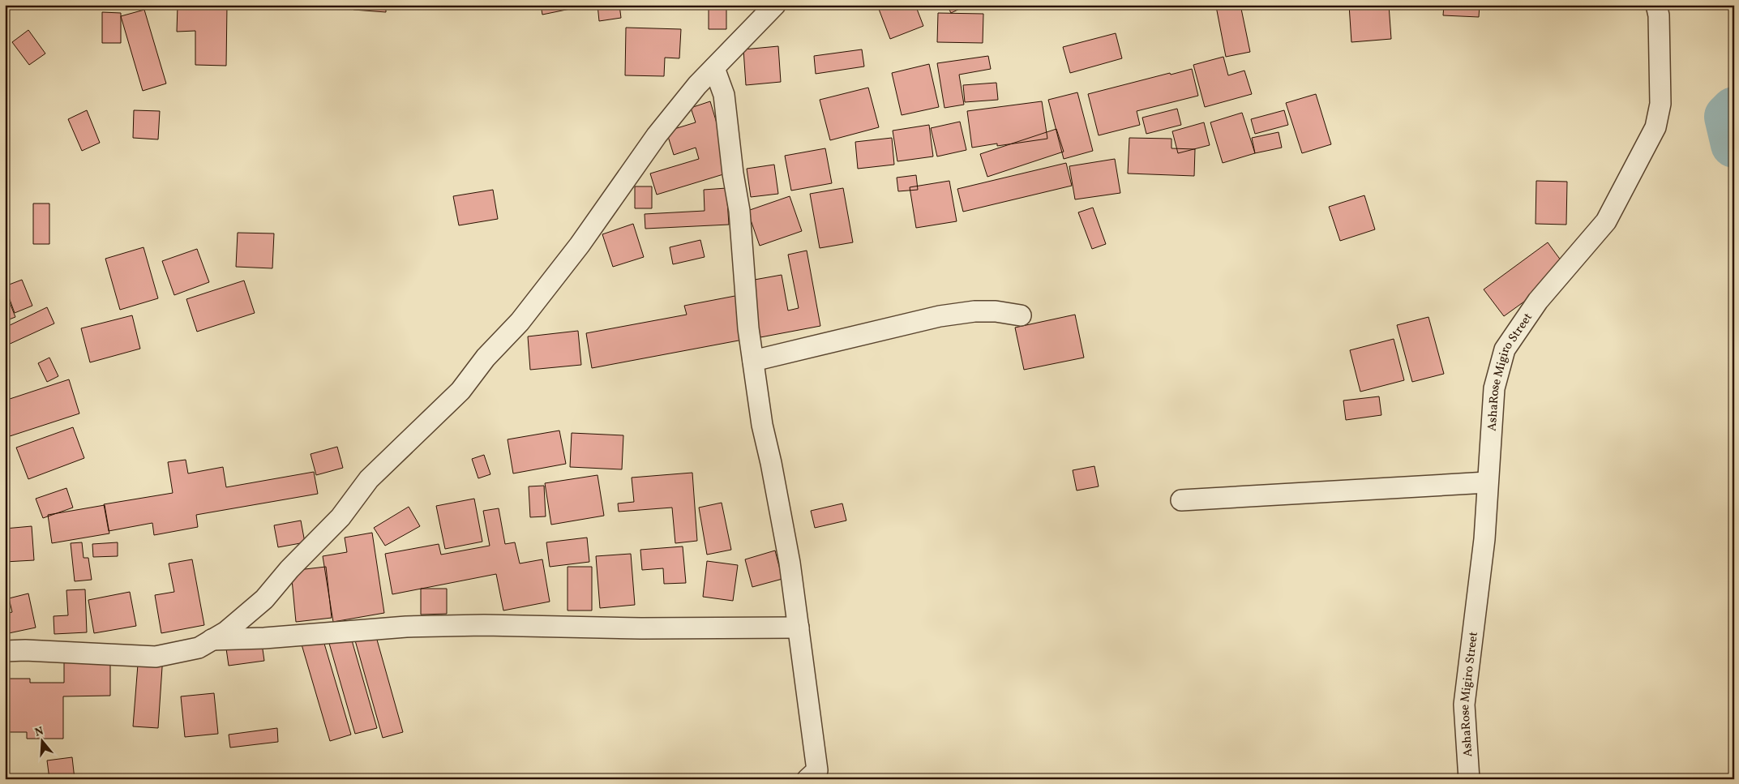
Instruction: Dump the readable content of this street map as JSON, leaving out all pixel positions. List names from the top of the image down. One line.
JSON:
{"streets":{"street":["AshaRose Migiro Street"]},"north":"top"}
